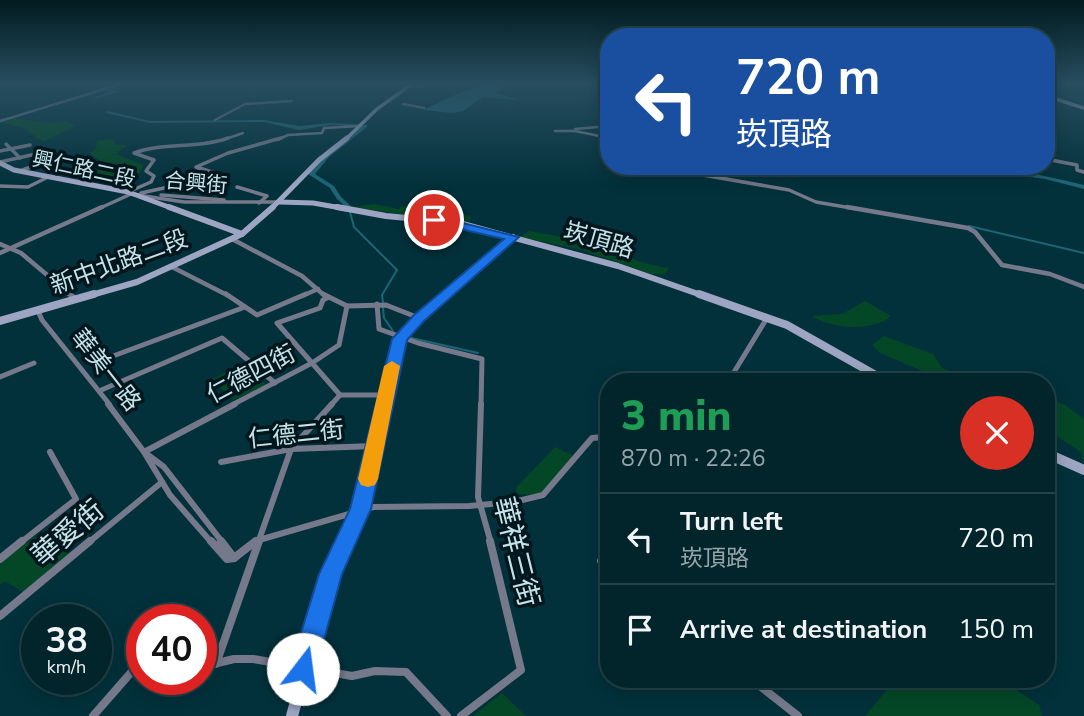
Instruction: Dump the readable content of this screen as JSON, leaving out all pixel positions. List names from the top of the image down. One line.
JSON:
{"streets":{"street":["興仁路二段","崁頂路","新中北路二段","華美一路","仁德四街","仁德二街","華愛街","華祥三街"]},"crossings":[["興仁路二段","新中北路二段"],["崁頂路","新中北路二段"],["新中北路二段","華美一路"],["華美一路","仁德四街"],["華美一路","華愛街"]],"page":{"turn":["720 m","崁頂路"],"heading":["3 min","870 m · 22:26"],"list":[{"name":"Turn left","note":"崁頂路","value":"720 m"},{"name":"Arrive at destination","value":"150 m"}],"speed":"38 km/h","limit":"40"}}
